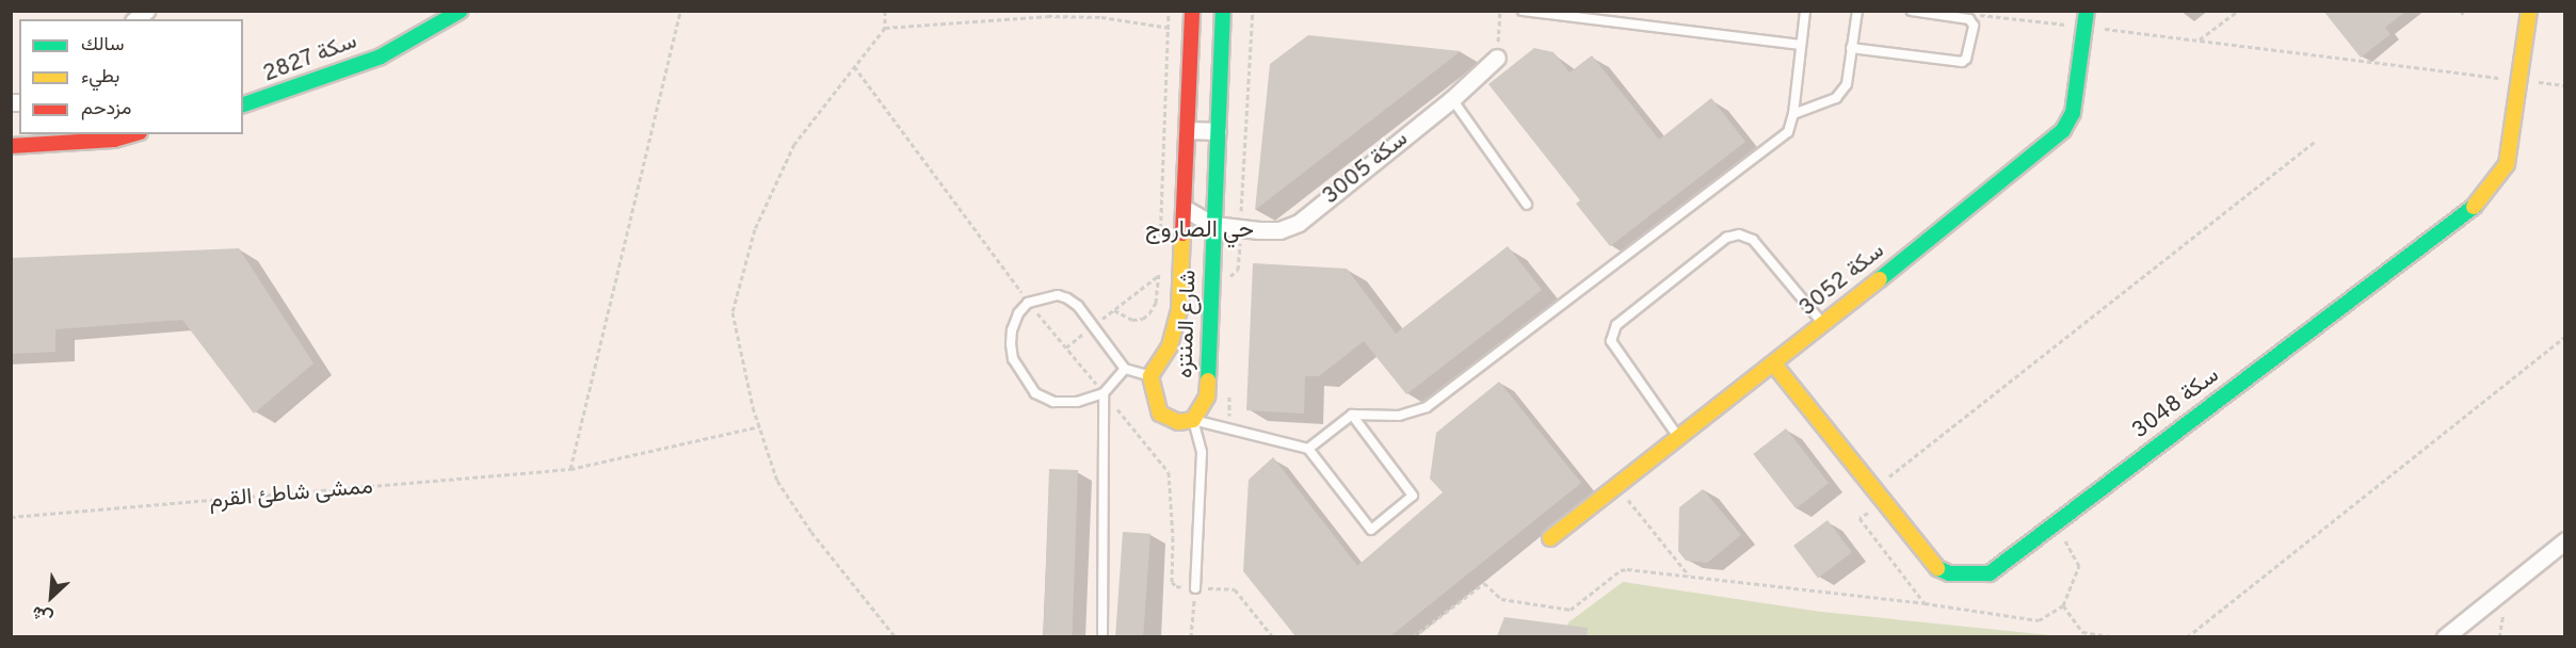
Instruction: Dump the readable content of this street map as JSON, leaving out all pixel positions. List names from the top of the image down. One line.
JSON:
{"streets":{"street":["سكة 2827","سكة 3005","سكة 3052","شارع المنتزه","سكة 3048"],"path":["ممشى شاطئ القرم"]},"crossings":[["سكة 3005","شارع المنتزه"],["سكة 3052","سكة 3048"]],"districts":["حي الصاروج"],"legend":["سالك","بطيء","مزدحم"],"north":"bottom left"}
